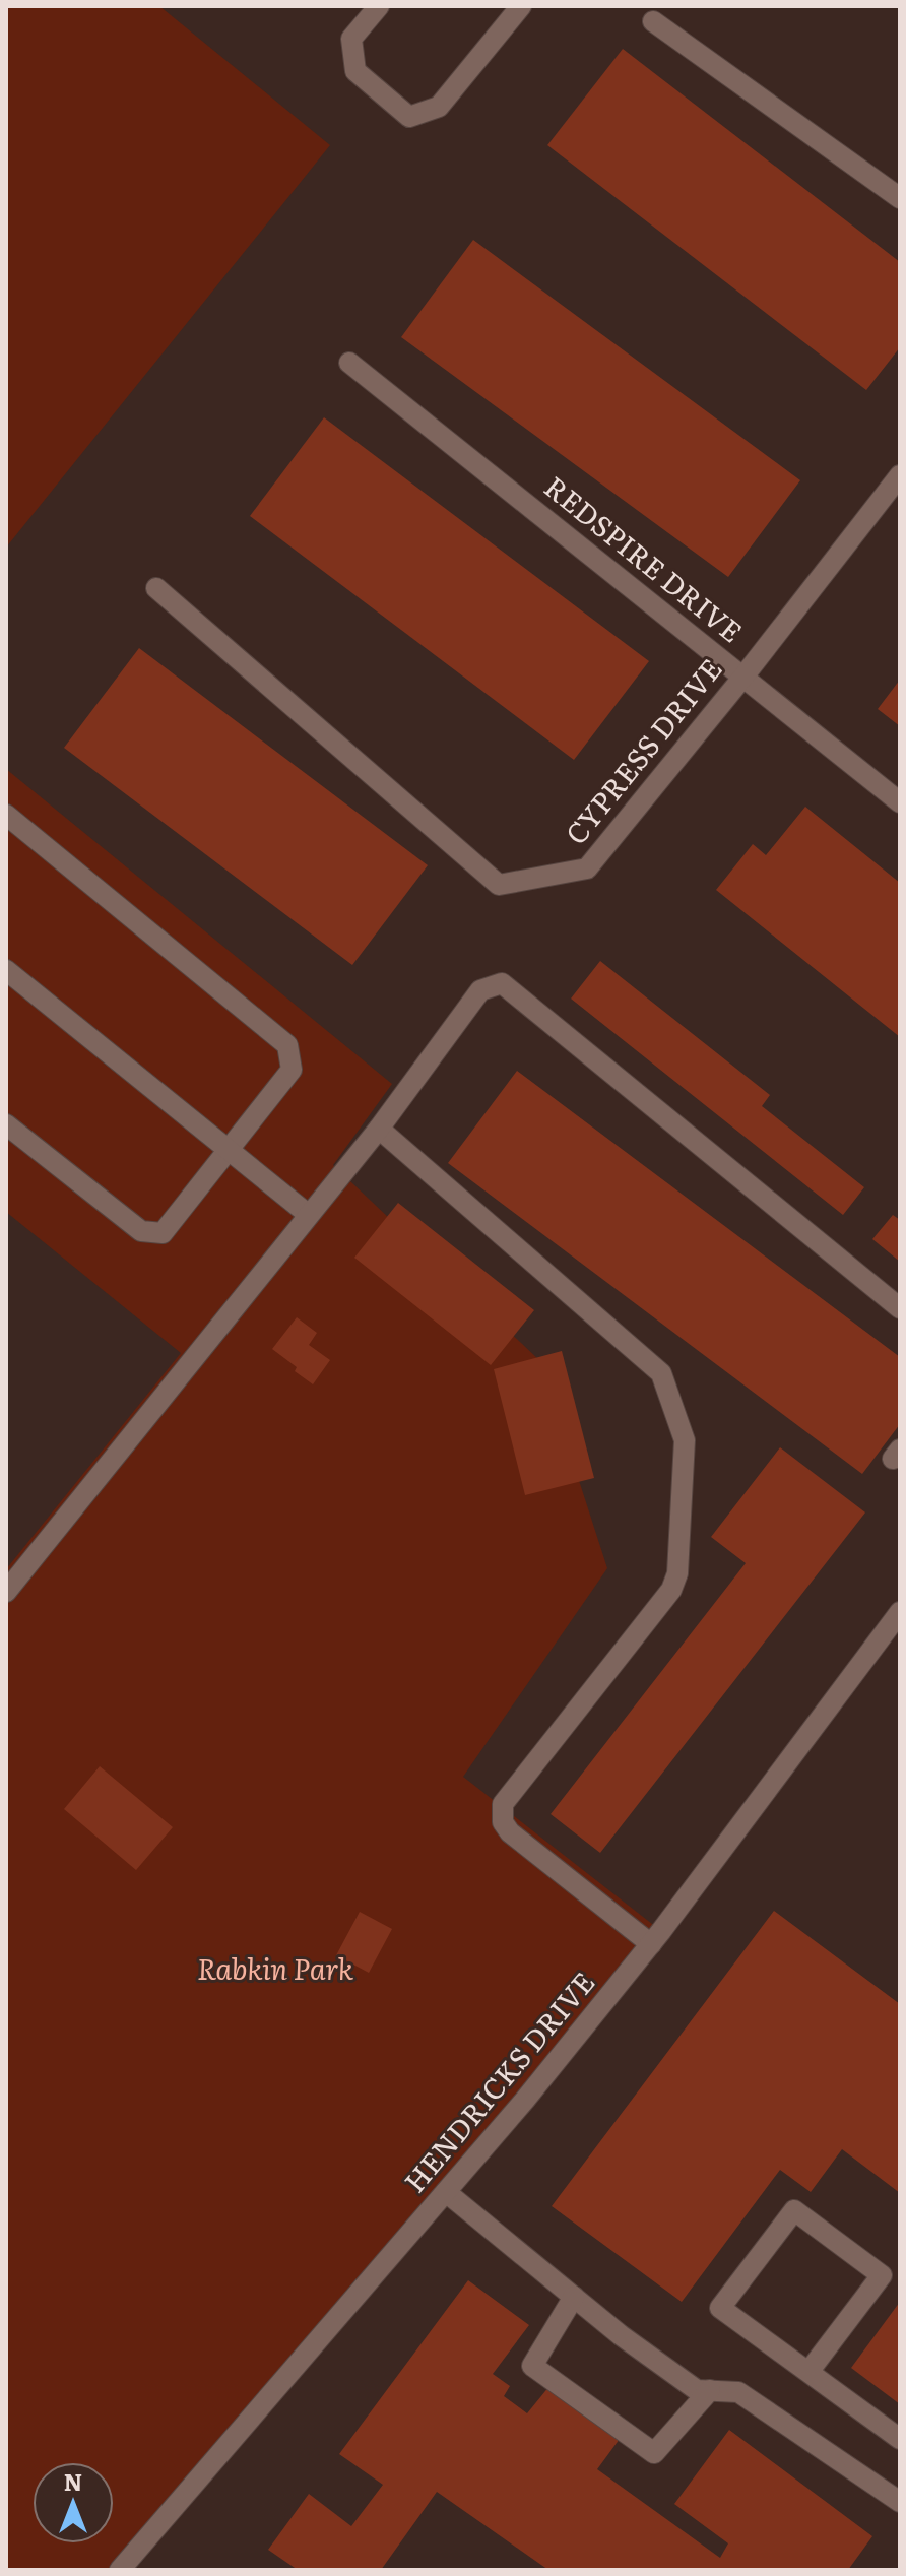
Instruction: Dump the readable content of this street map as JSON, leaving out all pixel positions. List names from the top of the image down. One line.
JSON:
{"streets":{"street":["REDSPIRE DRIVE","CYPRESS DRIVE","HENDRICKS DRIVE"]},"crossings":[["REDSPIRE DRIVE","CYPRESS DRIVE"]],"parks":["Rabkin Park"],"north":"top"}
